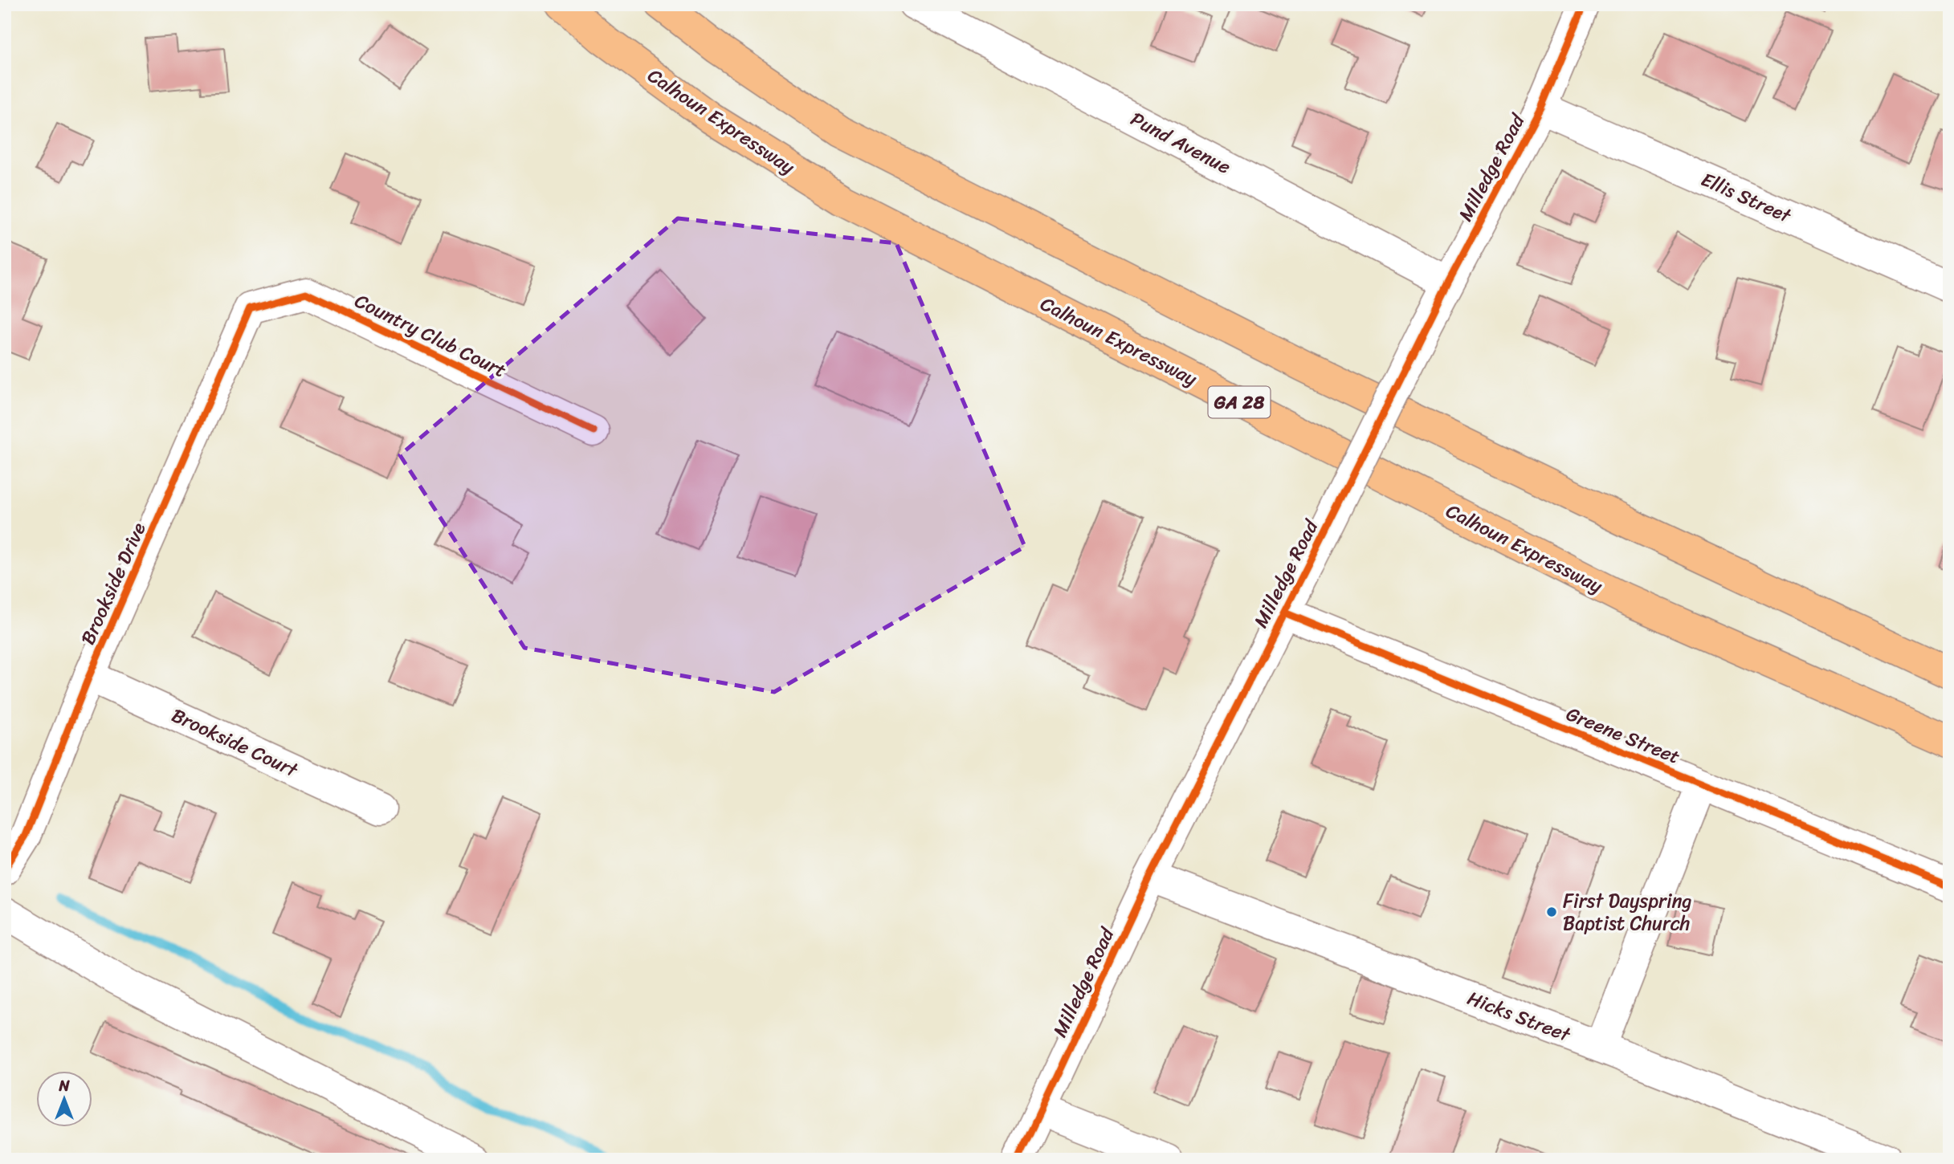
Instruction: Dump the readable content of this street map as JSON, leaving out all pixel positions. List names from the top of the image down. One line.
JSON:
{"streets":{"highway":["Calhoun Expressway","GA 28"],"street":["Pund Avenue","Milledge Road","Ellis Street","Country Club Court","Brookside Drive","Greene Street","Brookside Court","Hicks Street"]},"crossings":[["Pund Avenue","Milledge Road"],["Milledge Road","Ellis Street"],["Milledge Road","Greene Street"],["Milledge Road","Hicks Street"],["Country Club Court","Brookside Drive"],["Brookside Drive","Brookside Court"]],"places":["First Dayspring Baptist Church"],"north":"top"}
